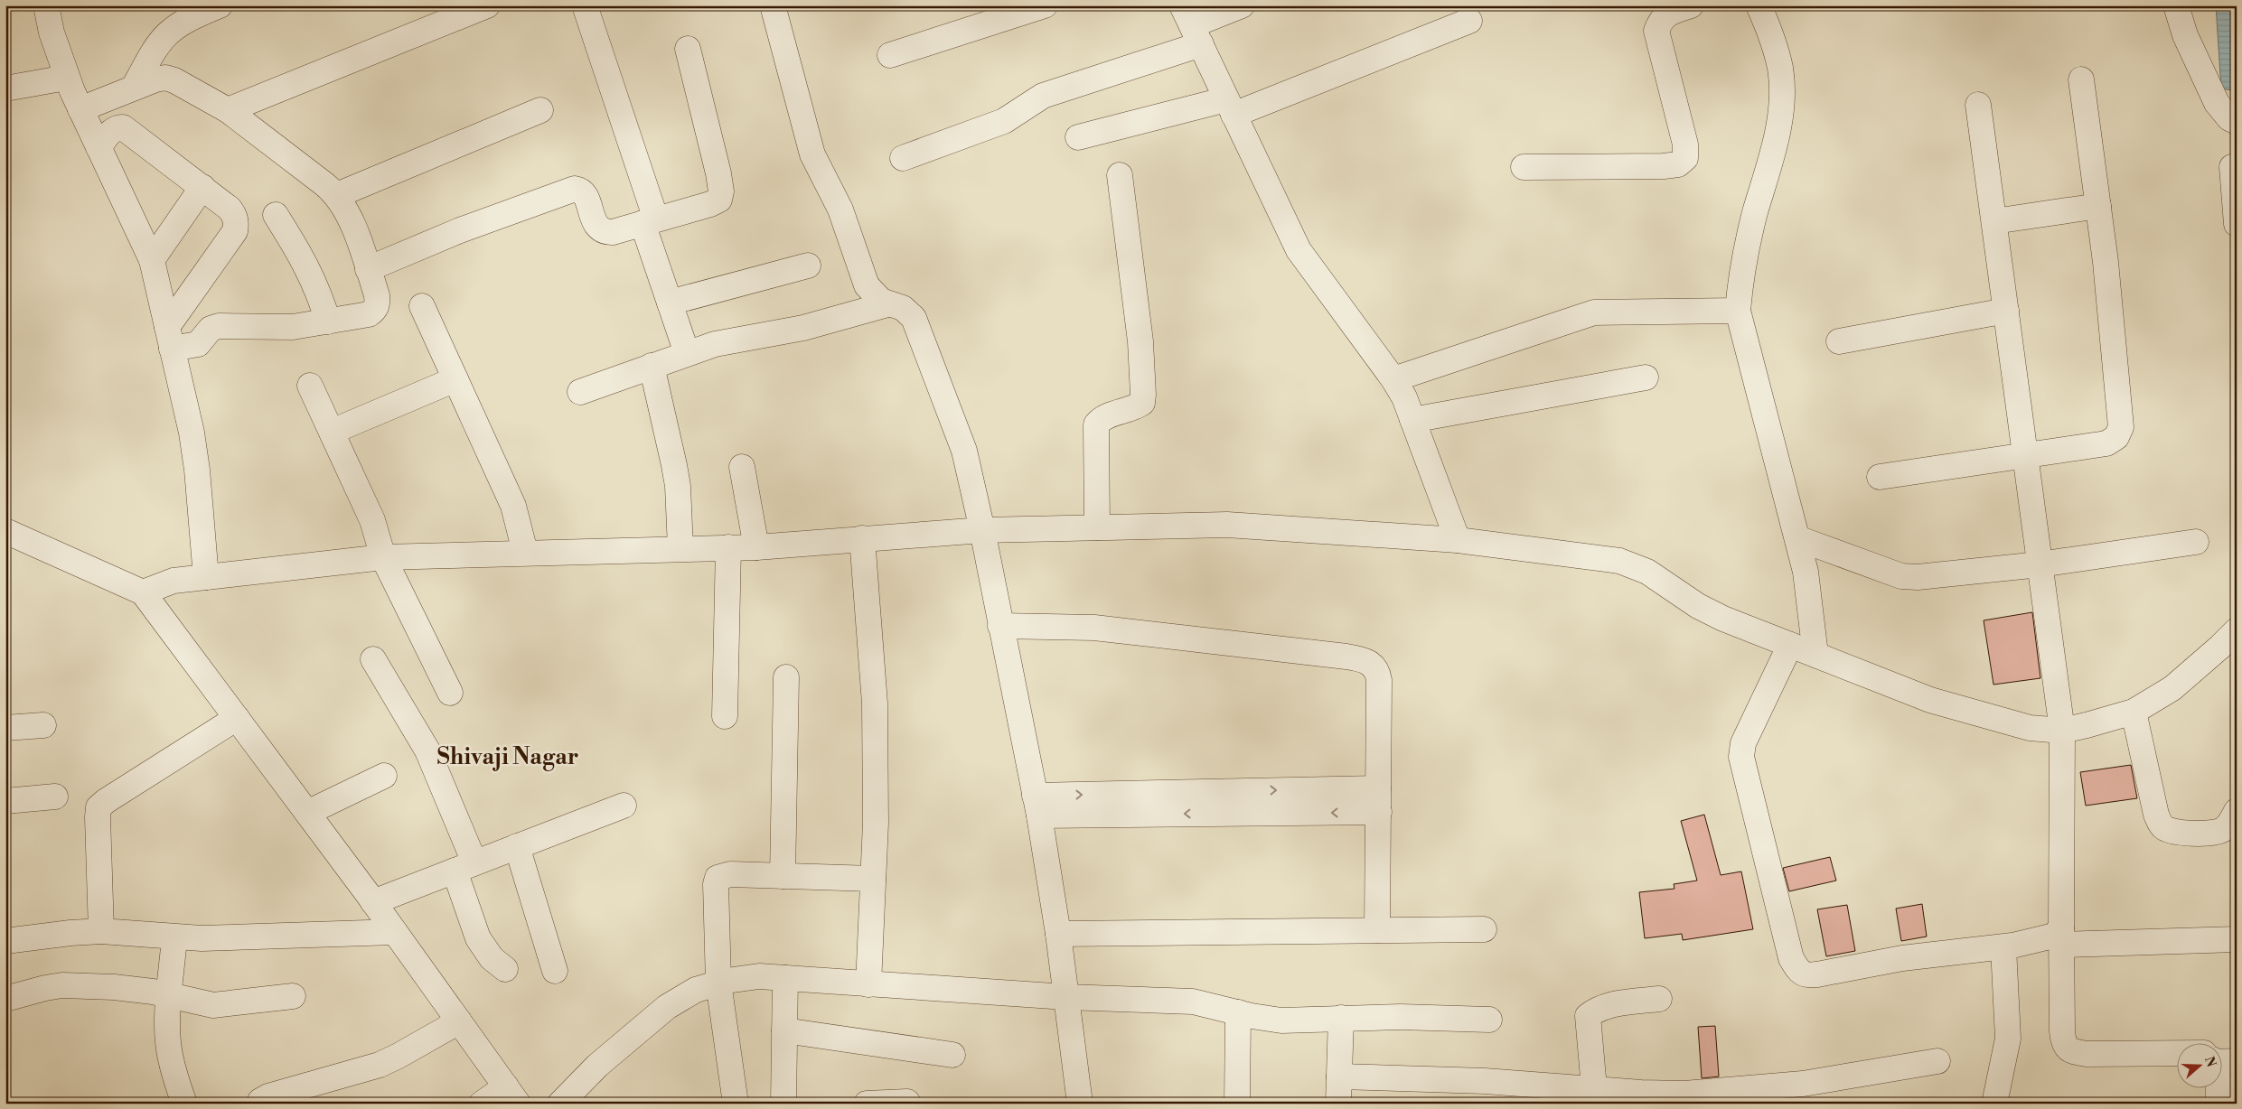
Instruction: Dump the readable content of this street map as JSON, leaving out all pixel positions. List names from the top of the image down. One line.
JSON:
{"districts":["Shivaji Nagar"],"north":"right"}
